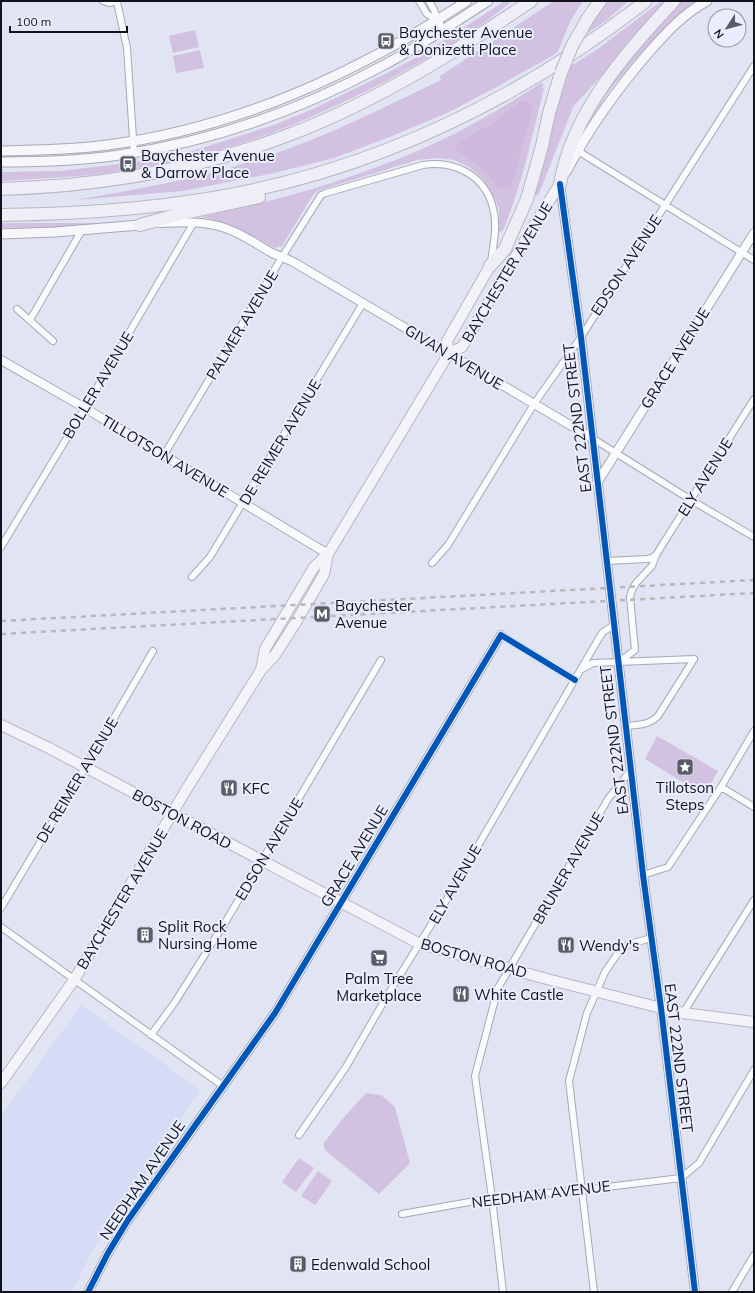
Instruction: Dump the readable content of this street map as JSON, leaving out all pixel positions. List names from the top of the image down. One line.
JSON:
{"streets":{"main road":["BAYCHESTER AVENUE","BOSTON ROAD"],"street":["EDSON AVENUE","PALMER AVENUE","GIVAN AVENUE","GRACE AVENUE","BOLLER AVENUE","EAST 222ND STREET","DE REIMER AVENUE","TILLOTSON AVENUE","ELY AVENUE","BRUNER AVENUE","NEEDHAM AVENUE"]},"crossings":[["EDSON AVENUE","GIVAN AVENUE"],["EDSON AVENUE","EAST 222ND STREET"],["EDSON AVENUE","BOSTON ROAD"],["BAYCHESTER AVENUE","PALMER AVENUE"],["BAYCHESTER AVENUE","GIVAN AVENUE"],["BAYCHESTER AVENUE","EAST 222ND STREET"],["BAYCHESTER AVENUE","TILLOTSON AVENUE"],["BAYCHESTER AVENUE","BOSTON ROAD"],["PALMER AVENUE","GIVAN AVENUE"],["PALMER AVENUE","TILLOTSON AVENUE"],["GIVAN AVENUE","GRACE AVENUE"],["GIVAN AVENUE","BOLLER AVENUE"],["GIVAN AVENUE","EAST 222ND STREET"],["GIVAN AVENUE","DE REIMER AVENUE"],["GIVAN AVENUE","ELY AVENUE"],["GRACE AVENUE","EAST 222ND STREET"],["GRACE AVENUE","BOSTON ROAD"],["GRACE AVENUE","NEEDHAM AVENUE"],["BOLLER AVENUE","TILLOTSON AVENUE"],["EAST 222ND STREET","ELY AVENUE"],["EAST 222ND STREET","BOSTON ROAD"],["EAST 222ND STREET","BRUNER AVENUE"],["EAST 222ND STREET","NEEDHAM AVENUE"],["DE REIMER AVENUE","TILLOTSON AVENUE"],["DE REIMER AVENUE","BOSTON ROAD"],["ELY AVENUE","BOSTON ROAD"],["BOSTON ROAD","BRUNER AVENUE"],["BRUNER AVENUE","NEEDHAM AVENUE"]],"places":{"bus stop":["Baychester Avenue & Donizetti Place","Baychester Avenue & Darrow Place"],"metro station":["Baychester Avenue"],"place":["Tillotson Steps"],"restaurant":["KFC","Wendy's","White Castle"],"building":["Split Rock Nursing Home","Edenwald School"],"supermarket":["Palm Tree Marketplace"]},"scale_bar":"100 m","north":"bottom left"}
